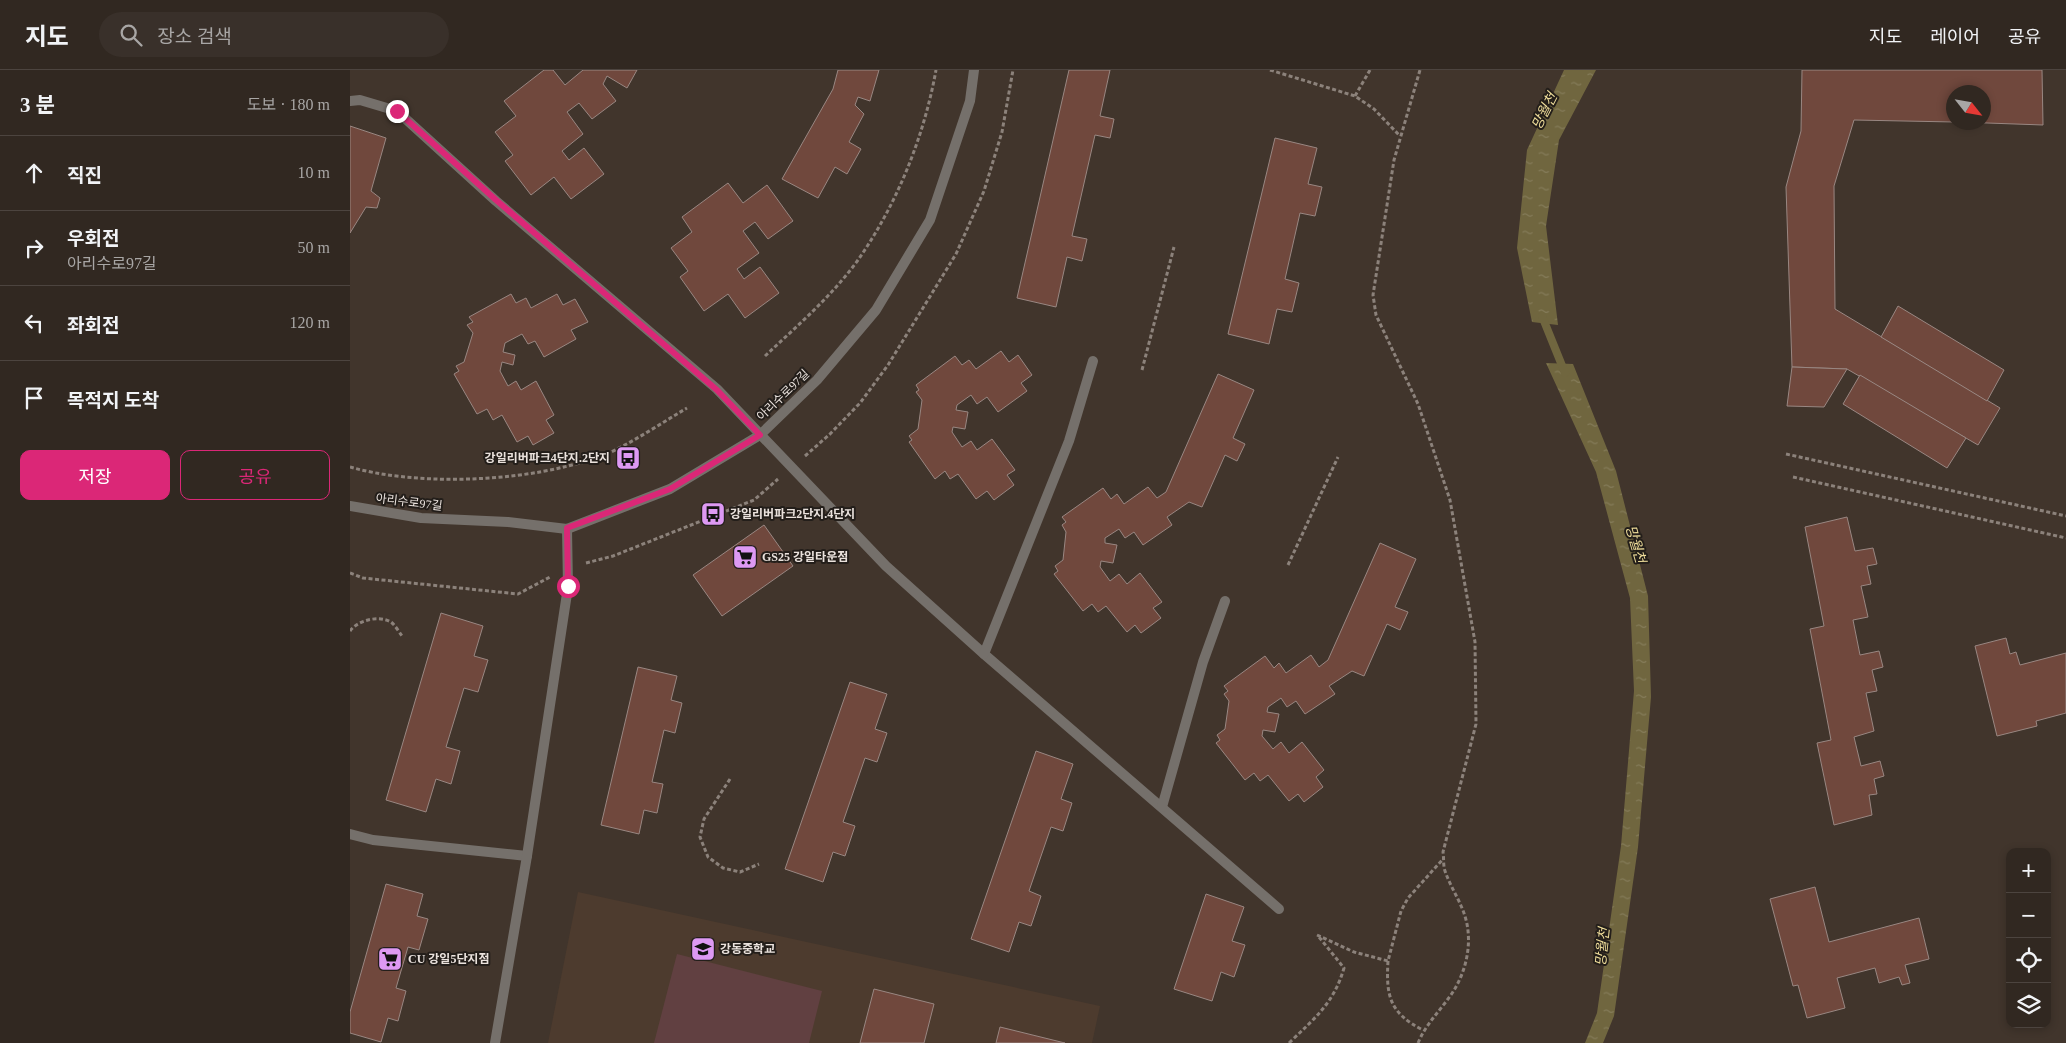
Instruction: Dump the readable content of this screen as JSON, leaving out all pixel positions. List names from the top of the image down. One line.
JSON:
{"streets":{"street":["아리수로97길"]},"water":["망월천"],"places":{"bus stop":["강일리버파크4단지.2단지","강일리버파크2단지.4단지"],"supermarket":["GS25 강일타운점","CU 강일5단지점"],"school or university":["강동중학교"]},"north":"bottom right","page":{"header":"지도","search":"장소 검색","nav":["지도","레이어","공유"],"heading":["3 분","도보 · 180 m"],"list":[["직진","10 m"],["우회전","아리수로97길","50 m"],["좌회전","120 m"],"목적지 도착"],"buttons":["저장","공유"],"map_buttons":["+","−"]}}
